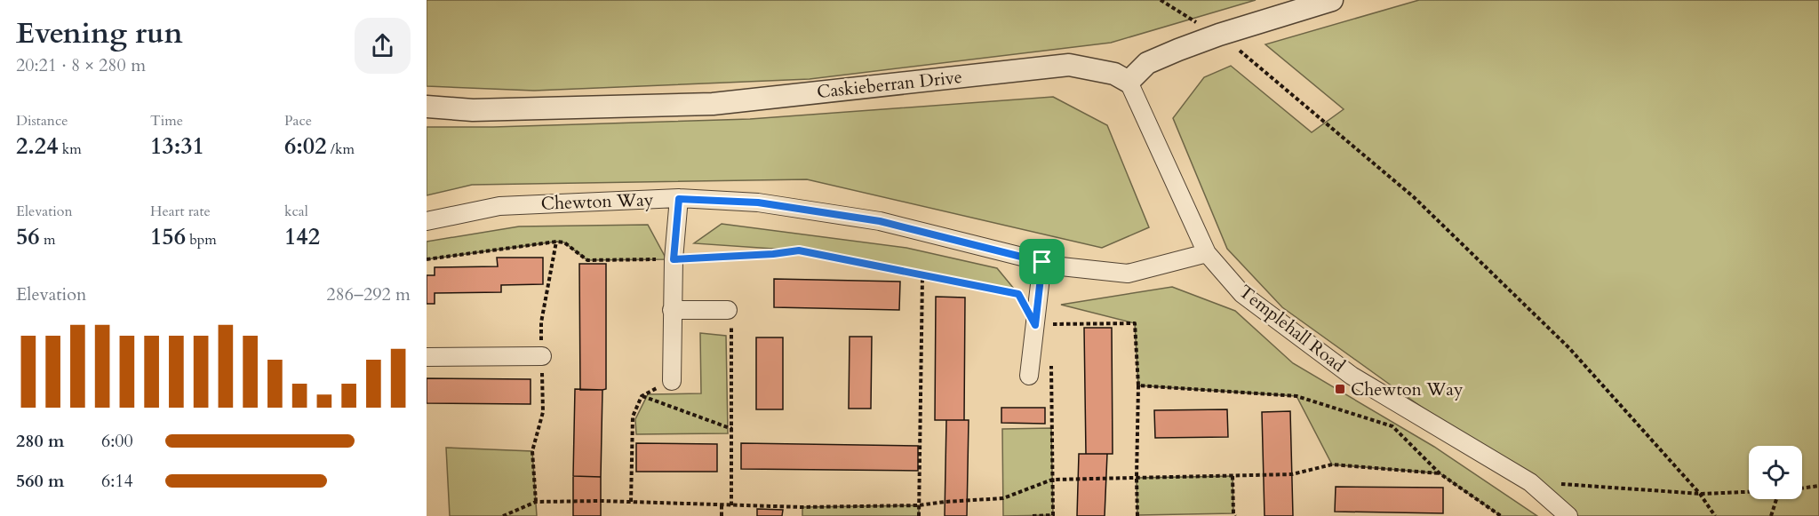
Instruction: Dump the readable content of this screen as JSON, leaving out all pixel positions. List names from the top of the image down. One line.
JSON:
{"streets":{"street":["Caskieberran Drive","Chewton Way","Templehall Road"]},"crossings":[["Caskieberran Drive","Templehall Road"],["Chewton Way","Templehall Road"]],"places":{"transit":["Chewton Way"]},"page":{"heading":["Evening run","20:21 · 8 × 280 m"],"stats":[["Distance","2.24 km"],["Time","13:31"],["Pace","6:02 /km"],["Elevation","56 m"],["Heart rate","156 bpm"],["kcal","142"]],"chart":["Elevation","286–292 m"],"list":[{"name":"280 m","note":"6:00"},{"name":"560 m","note":"6:14"}]}}
